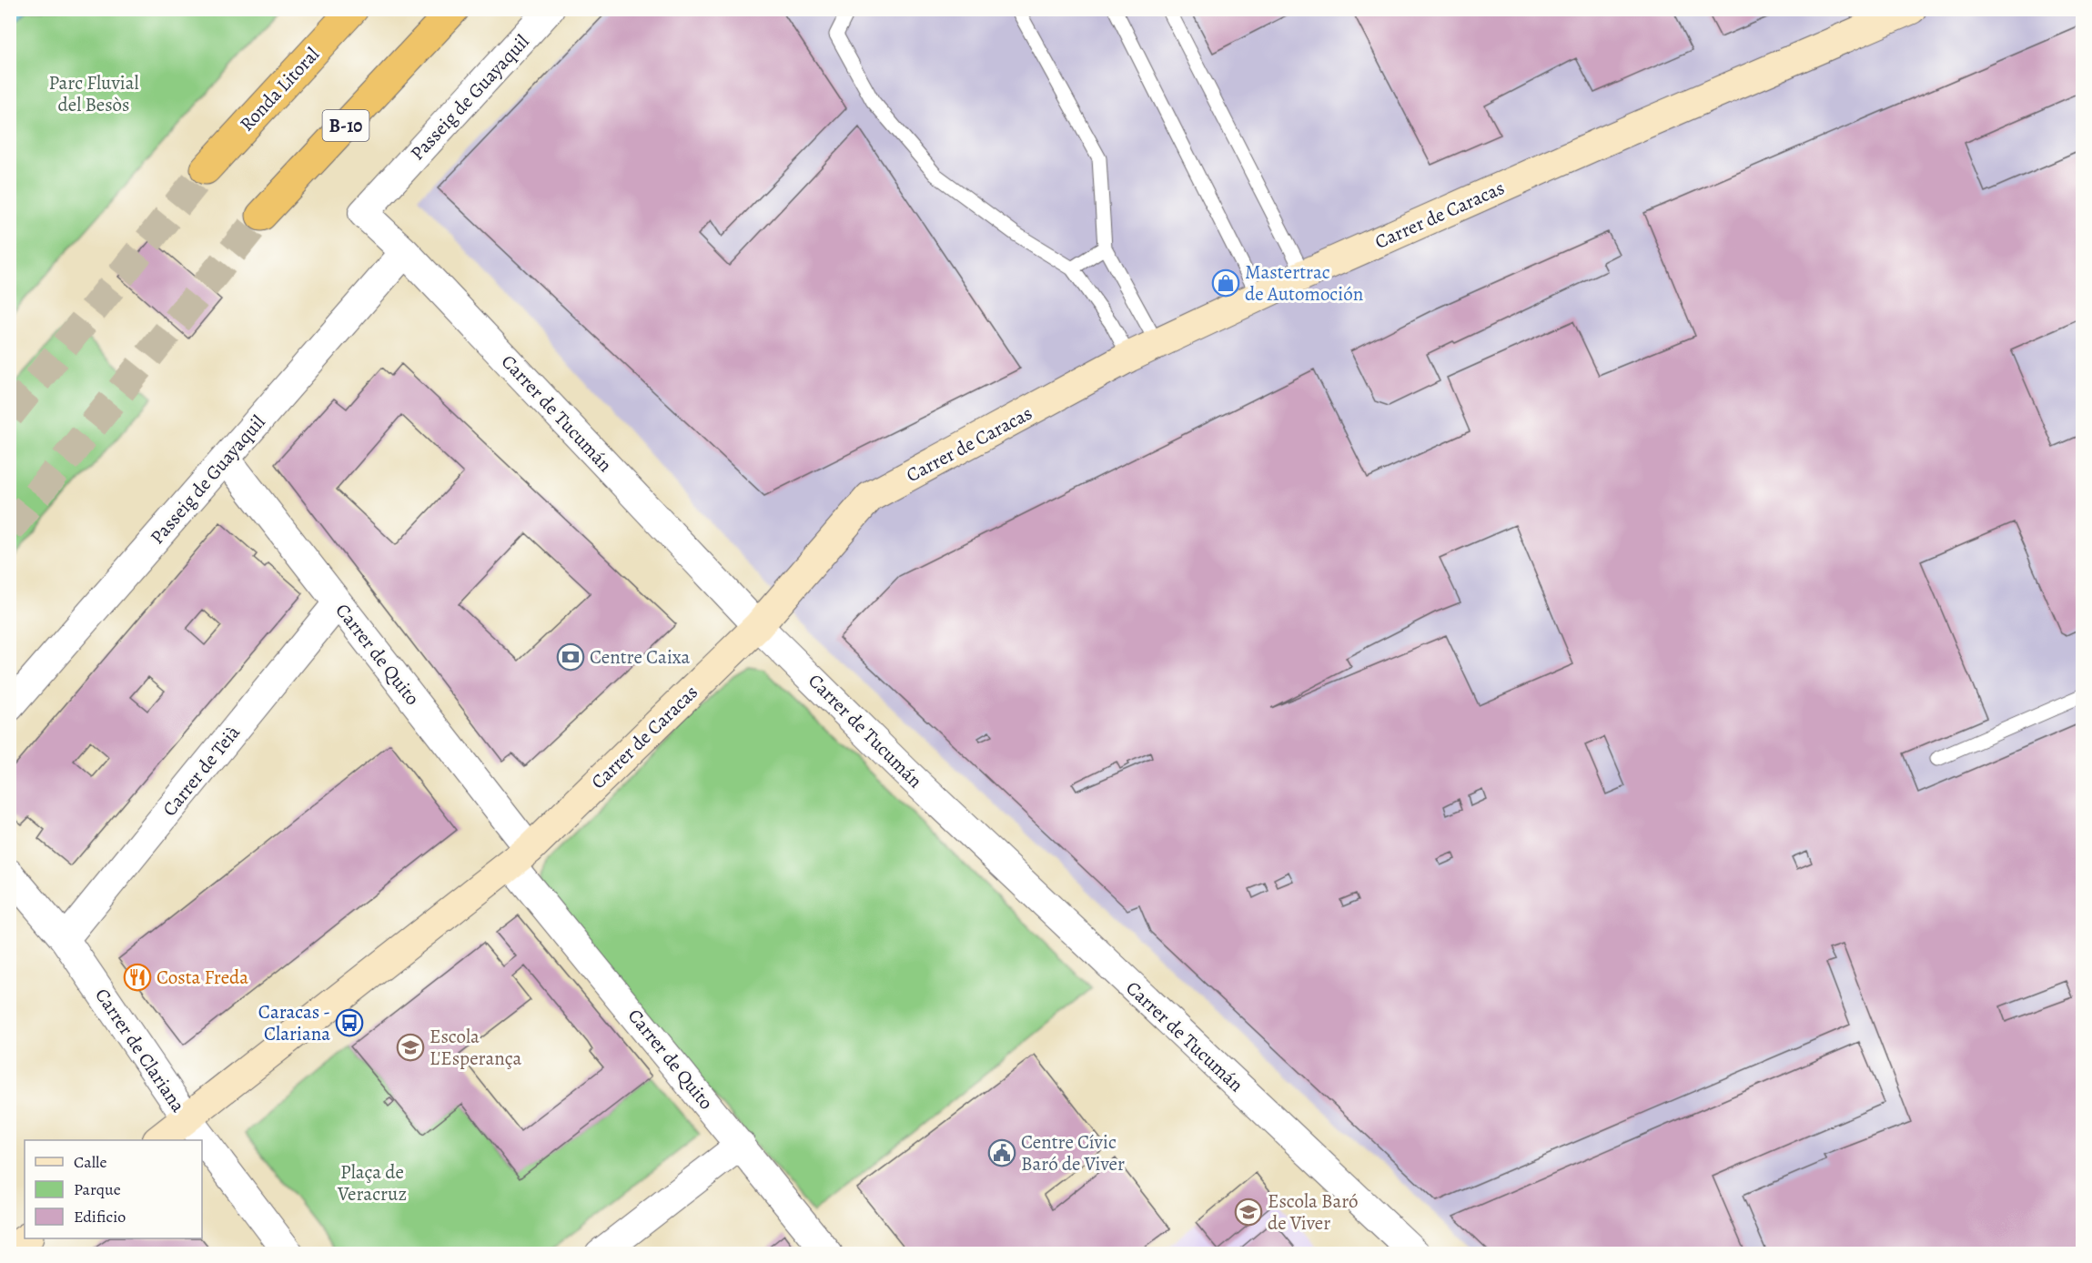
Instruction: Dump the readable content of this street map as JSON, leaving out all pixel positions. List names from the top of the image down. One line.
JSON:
{"streets":{"highway":["Ronda Litoral","B-10"],"street":["Passeig de Guayaquil","Carrer de Caracas","Carrer de Tucumán","Carrer de Quito","Carrer de Teià","Carrer de Clariana"]},"crossings":[["Passeig de Guayaquil","Carrer de Tucumán"],["Passeig de Guayaquil","Carrer de Quito"],["Carrer de Caracas","Carrer de Tucumán"],["Carrer de Caracas","Carrer de Quito"],["Carrer de Caracas","Carrer de Clariana"],["Carrer de Quito","Carrer de Teià"],["Carrer de Teià","Carrer de Clariana"]],"parks":["Parc Fluvial del Besòs","Plaça de Veracruz"],"places":{"shop":["Mastertrac de Automoción"],"bank":["Centre Caixa"],"restaurant":["Costa Freda"],"bus stop":["Caracas - Clariana"],"school or university":["Escola L'Esperança","Escola Baró de Viver"],"public building":["Centre Cívic Baró de Viver"]},"legend":["Calle","Parque","Edificio"]}
